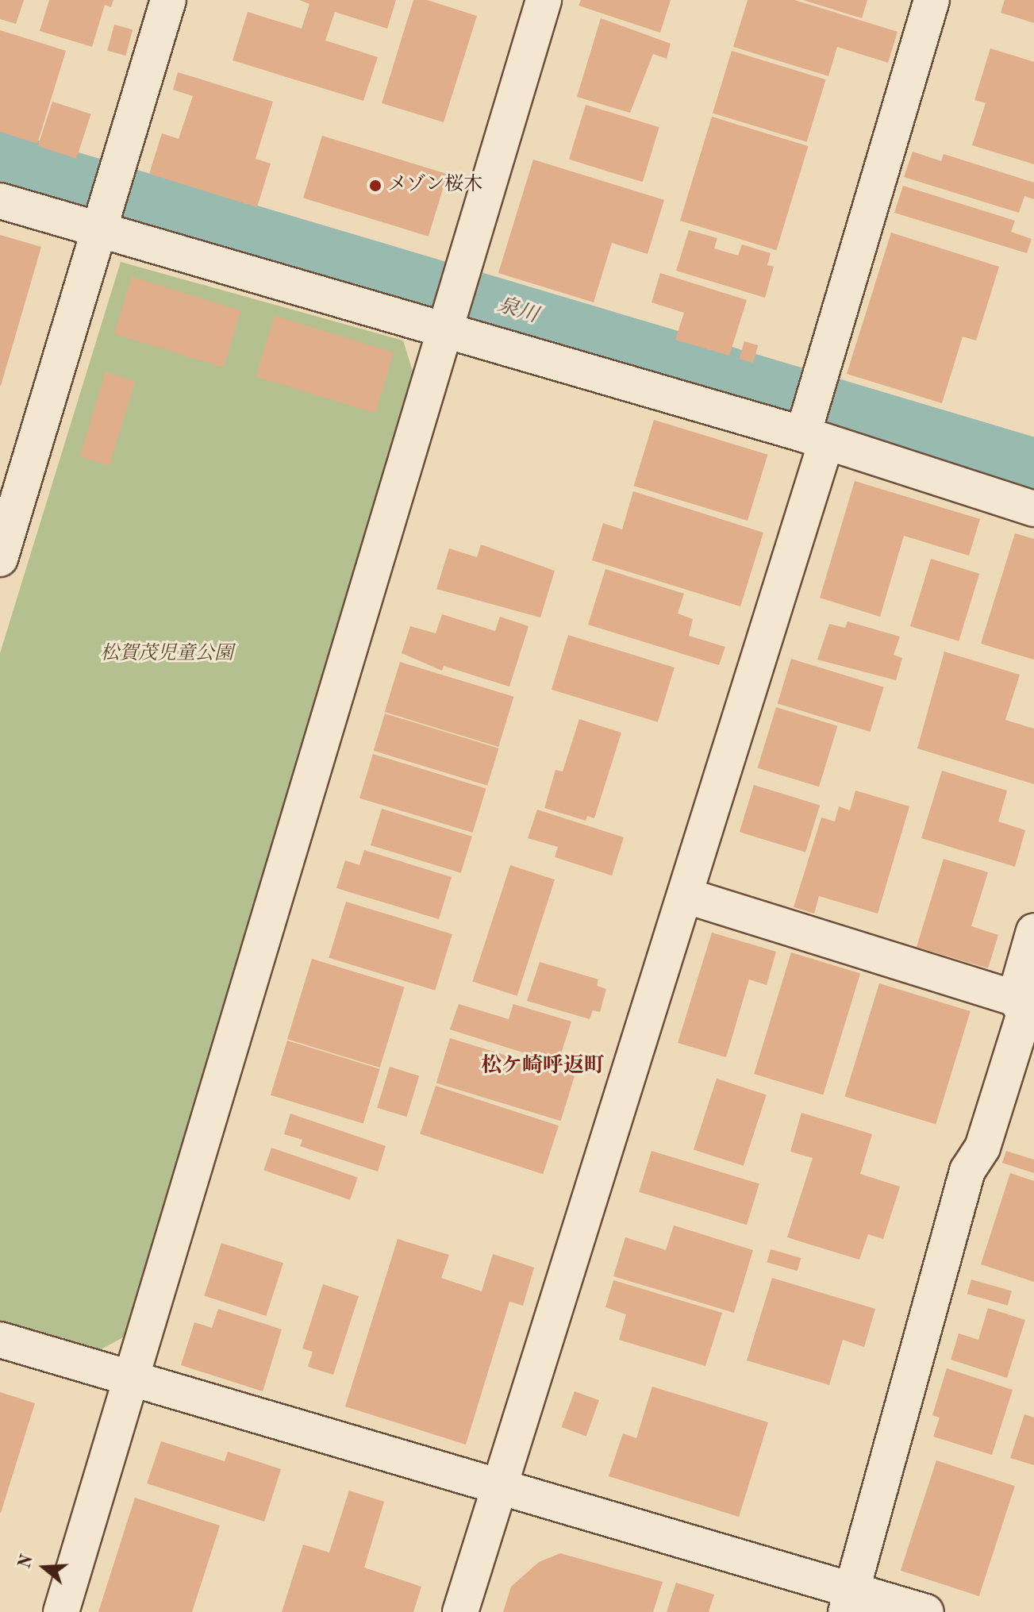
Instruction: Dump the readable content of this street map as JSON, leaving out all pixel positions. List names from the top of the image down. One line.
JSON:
{"districts":["松ケ崎呼返町"],"water":["泉川"],"parks":["松賀茂児童公園"],"places":["メゾン桜木"],"north":"left"}
